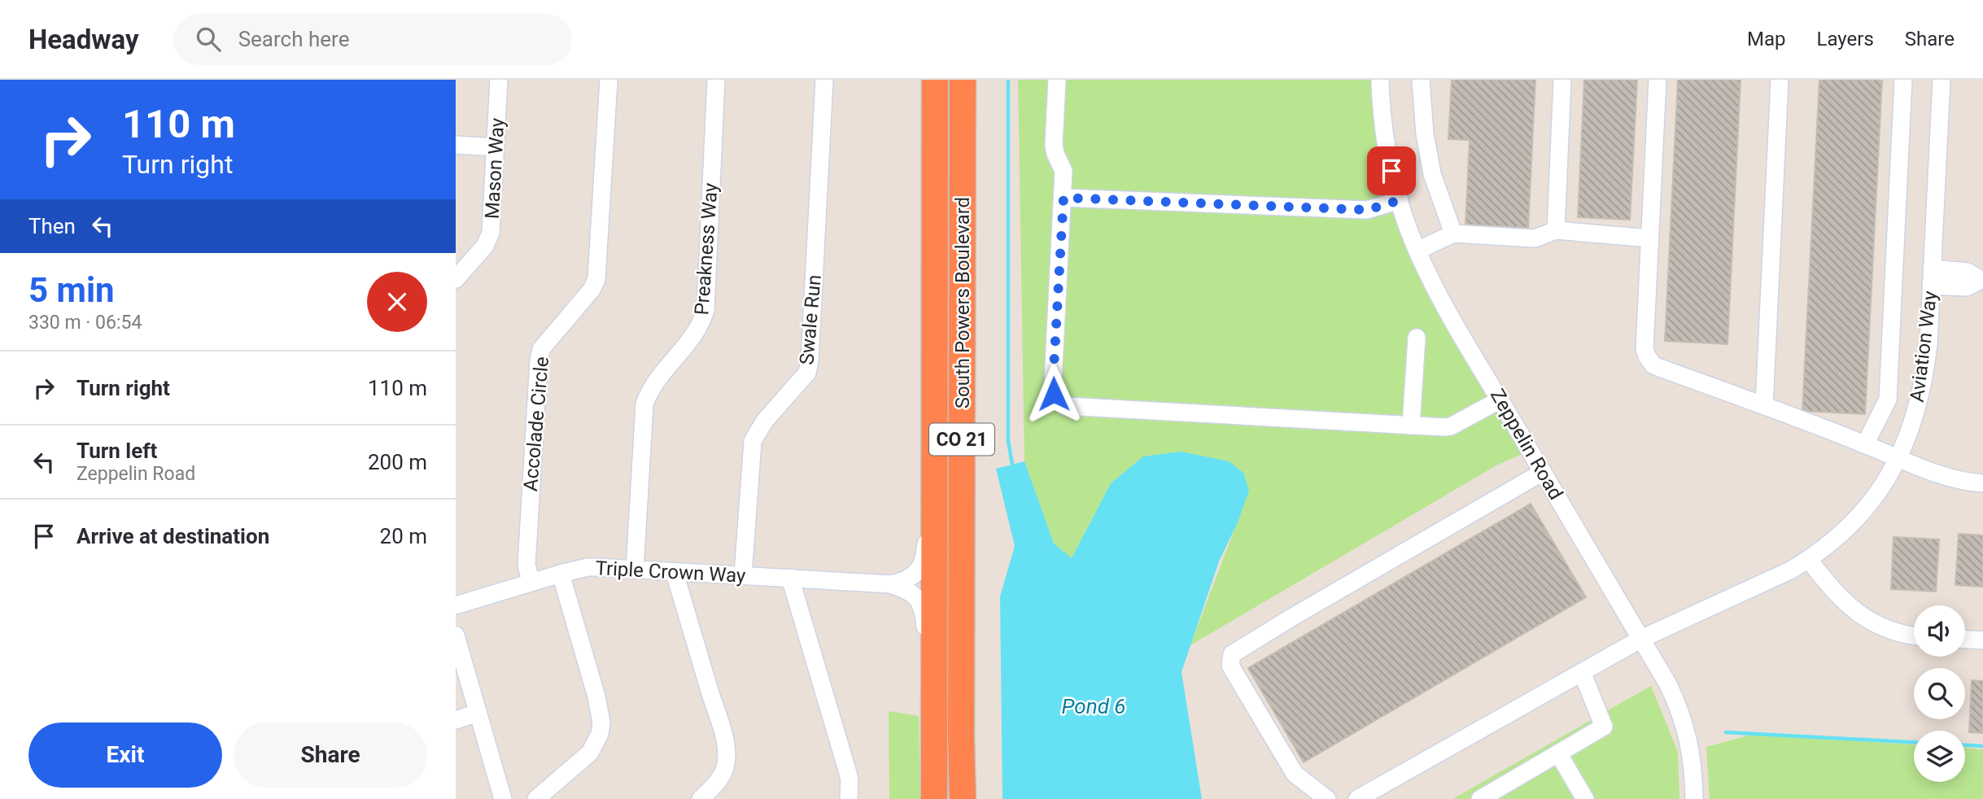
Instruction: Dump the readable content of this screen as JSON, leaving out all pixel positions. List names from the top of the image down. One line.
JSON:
{"streets":{"highway":["South Powers Boulevard","CO 21"],"street":["Mason Way","Preakness Way","Swale Run","Aviation Way","Accolade Circle","Zeppelin Road","Triple Crown Way"]},"crossings":[["Preakness Way","Triple Crown Way"],["South Powers Boulevard","Triple Crown Way"],["Swale Run","Triple Crown Way"],["Aviation Way","Zeppelin Road"],["Accolade Circle","Triple Crown Way"]],"water":["Pond 6"],"page":{"header":"Headway","search":"Search here","nav":["Map","Layers","Share"],"turn":["110 m","Turn right"],"then":"Then","heading":["5 min","330 m · 06:54"],"list":[{"name":"Turn right","value":"110 m"},{"name":"Turn left","note":"Zeppelin Road","value":"200 m"},{"name":"Arrive at destination","value":"20 m"}],"buttons":["Exit","Share"]}}
